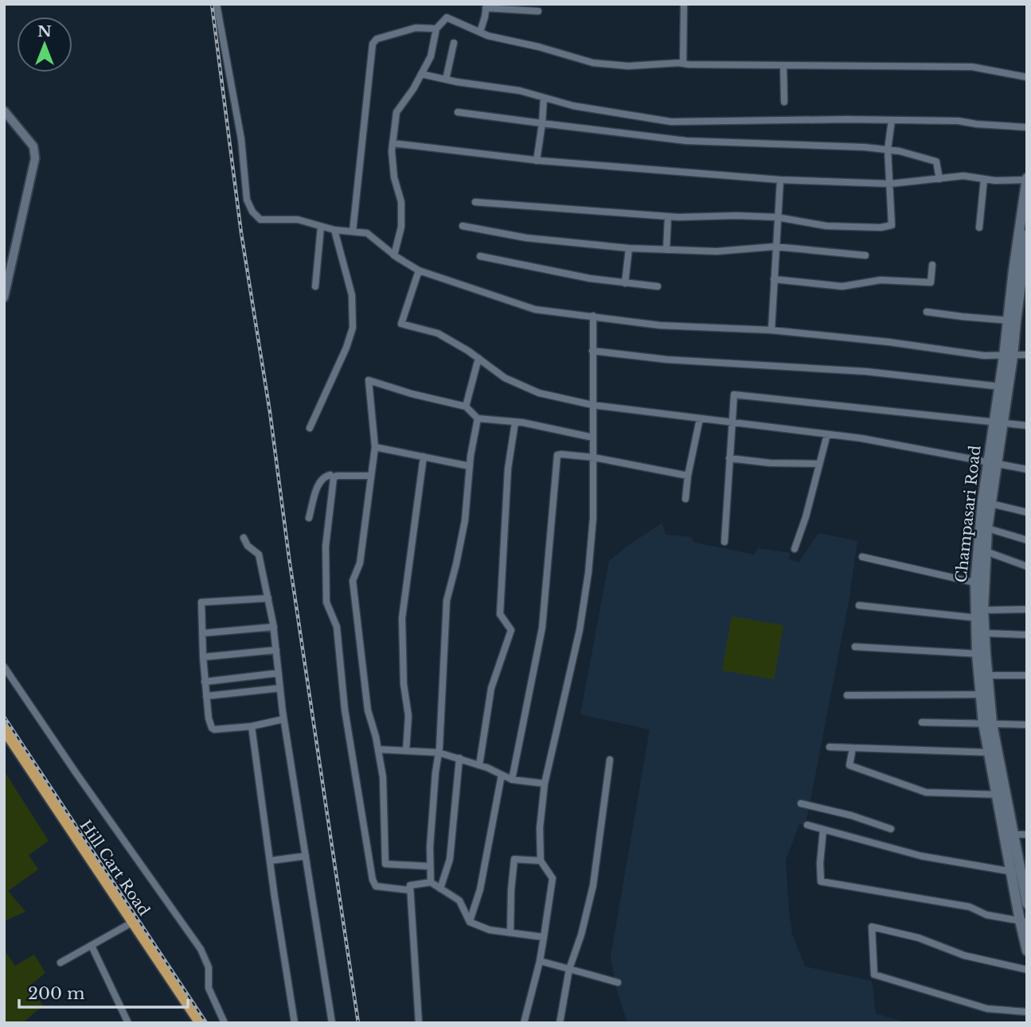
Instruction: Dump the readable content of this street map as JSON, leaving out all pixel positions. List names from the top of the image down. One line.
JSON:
{"streets":{"highway":["Hill Cart Road"],"main road":["Champasari Road"]},"scale_bar":"200 m","north":"top"}
